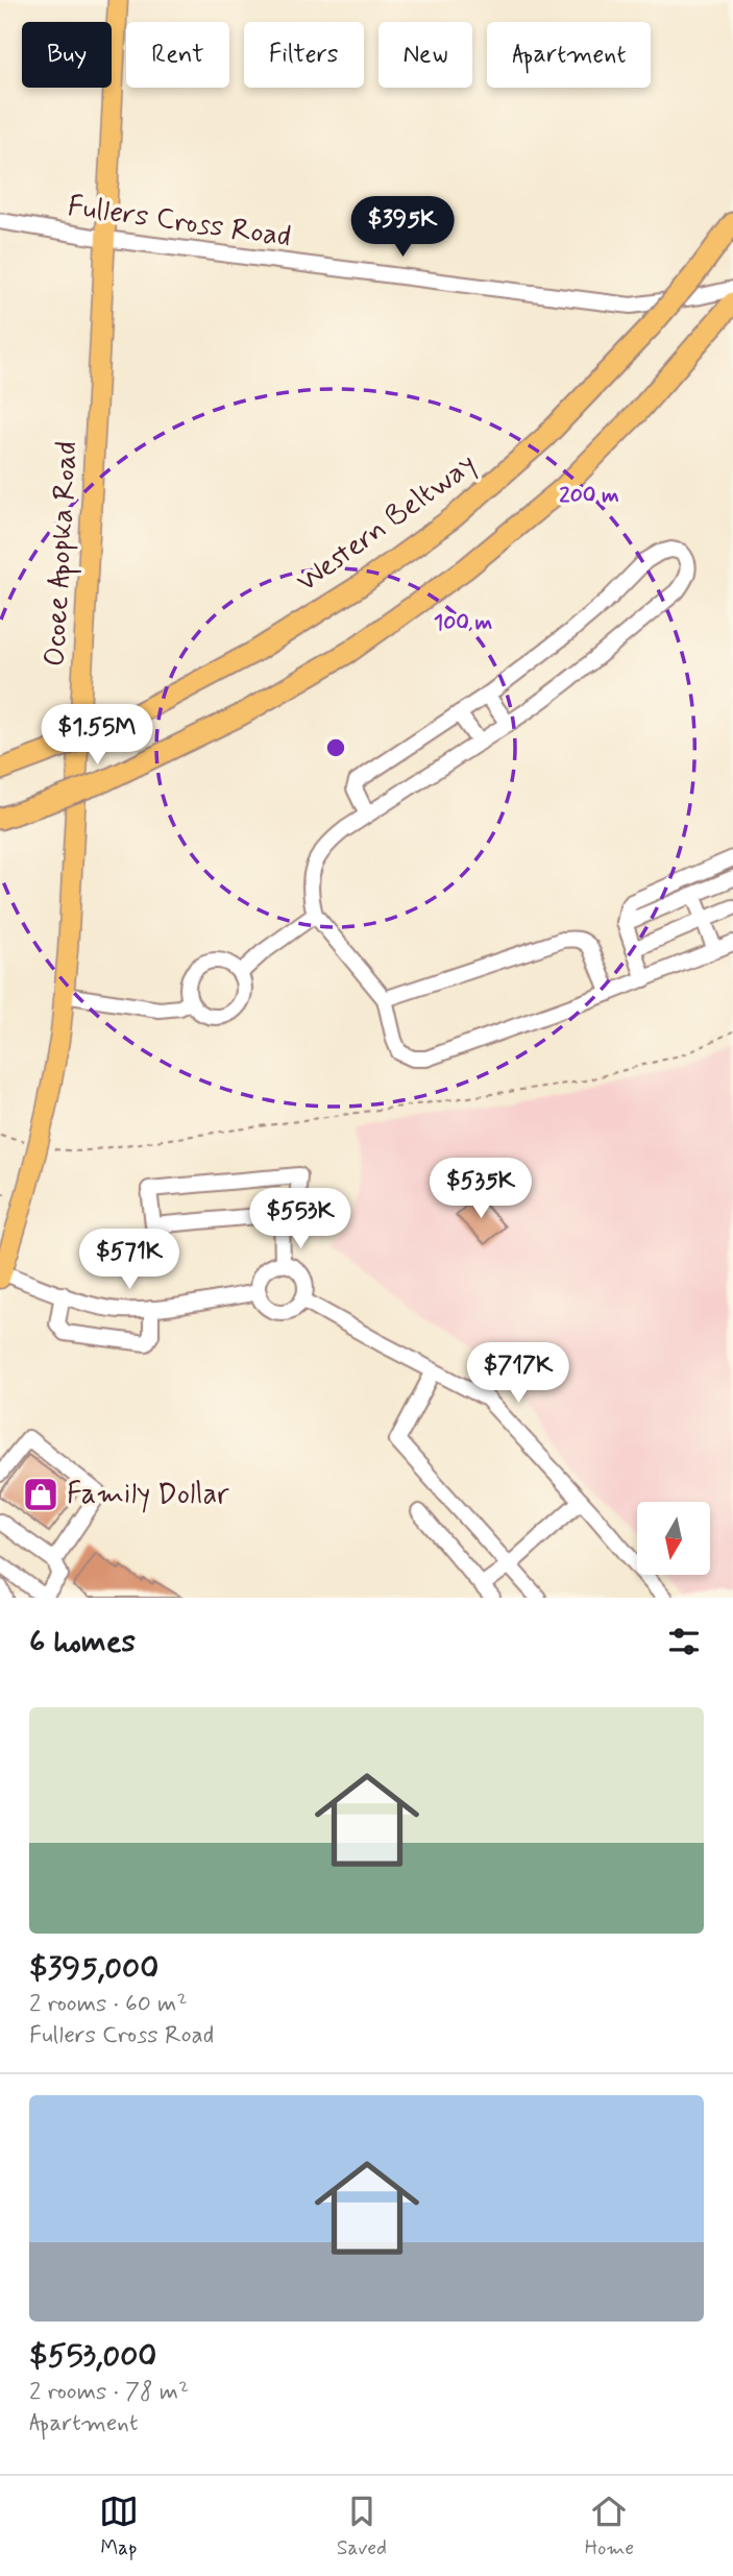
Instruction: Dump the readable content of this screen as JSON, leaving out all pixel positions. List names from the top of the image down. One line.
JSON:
{"streets":{"highway":["Western Beltway"],"main road":["Ocoee Apopka Road"],"street":["Fullers Cross Road"]},"crossings":[["Fullers Cross Road","Ocoee Apopka Road"]],"places":{"shop":["Family Dollar"]},"north":"bottom","page":{"chip":["Buy","Rent","Filters","New","Apartment"],"price":["$395K","$1.55M","$535K","$553K","$571K","$717K"],"heading":"6 homes","list":[{"name":"$395,000","note":"2 rooms · 60 m² · Fullers Cross Road"},{"name":"$553,000","note":"2 rooms · 78 m² · Apartment"}],"tabs":["Map","Saved","Home"]},"rings":["200 m","100 m"]}
